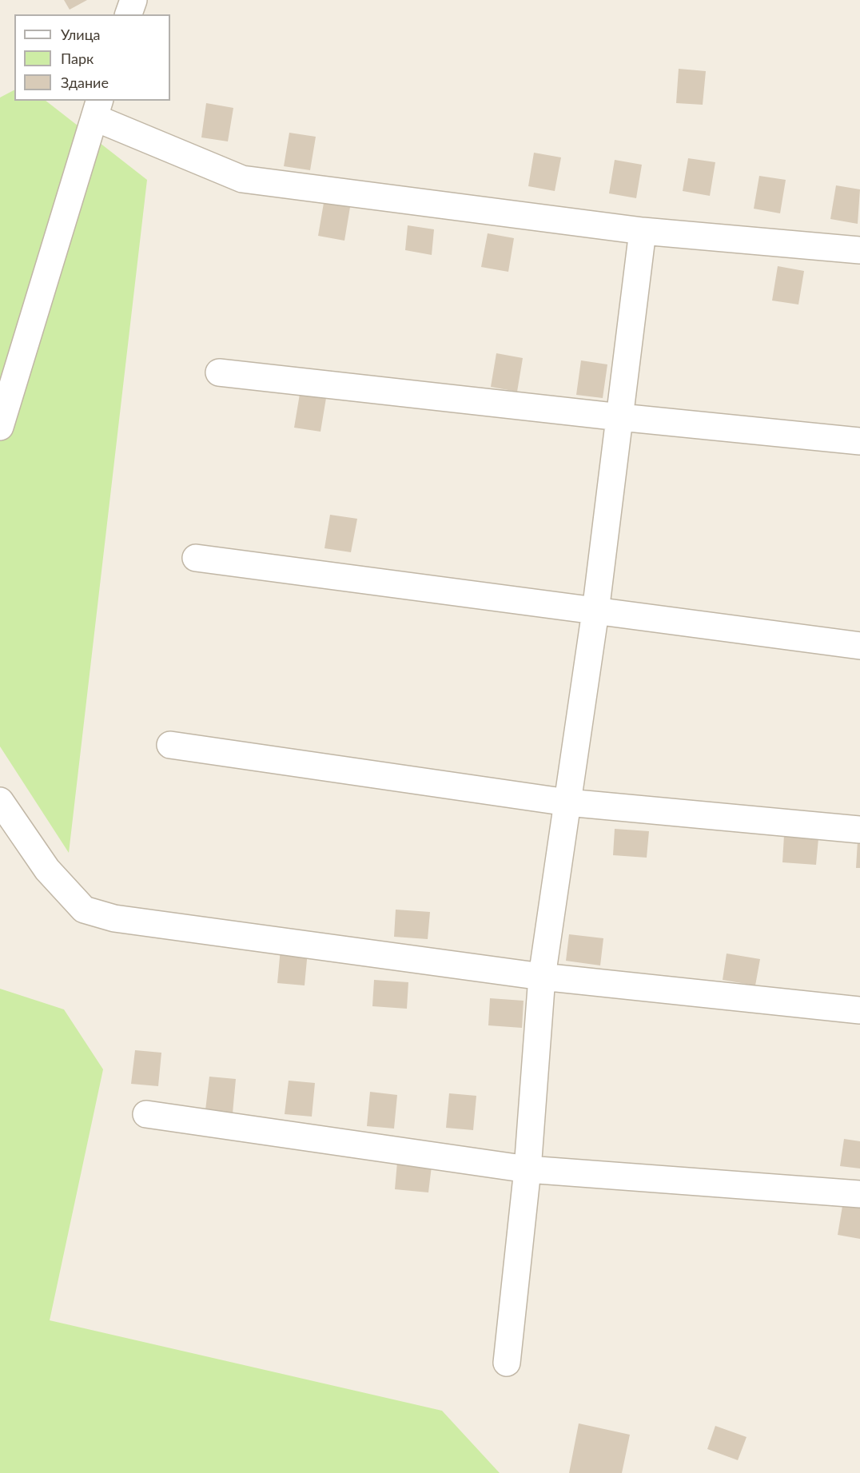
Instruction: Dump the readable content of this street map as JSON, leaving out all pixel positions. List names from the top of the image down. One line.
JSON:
{"legend":["Улица","Парк","Здание"]}
